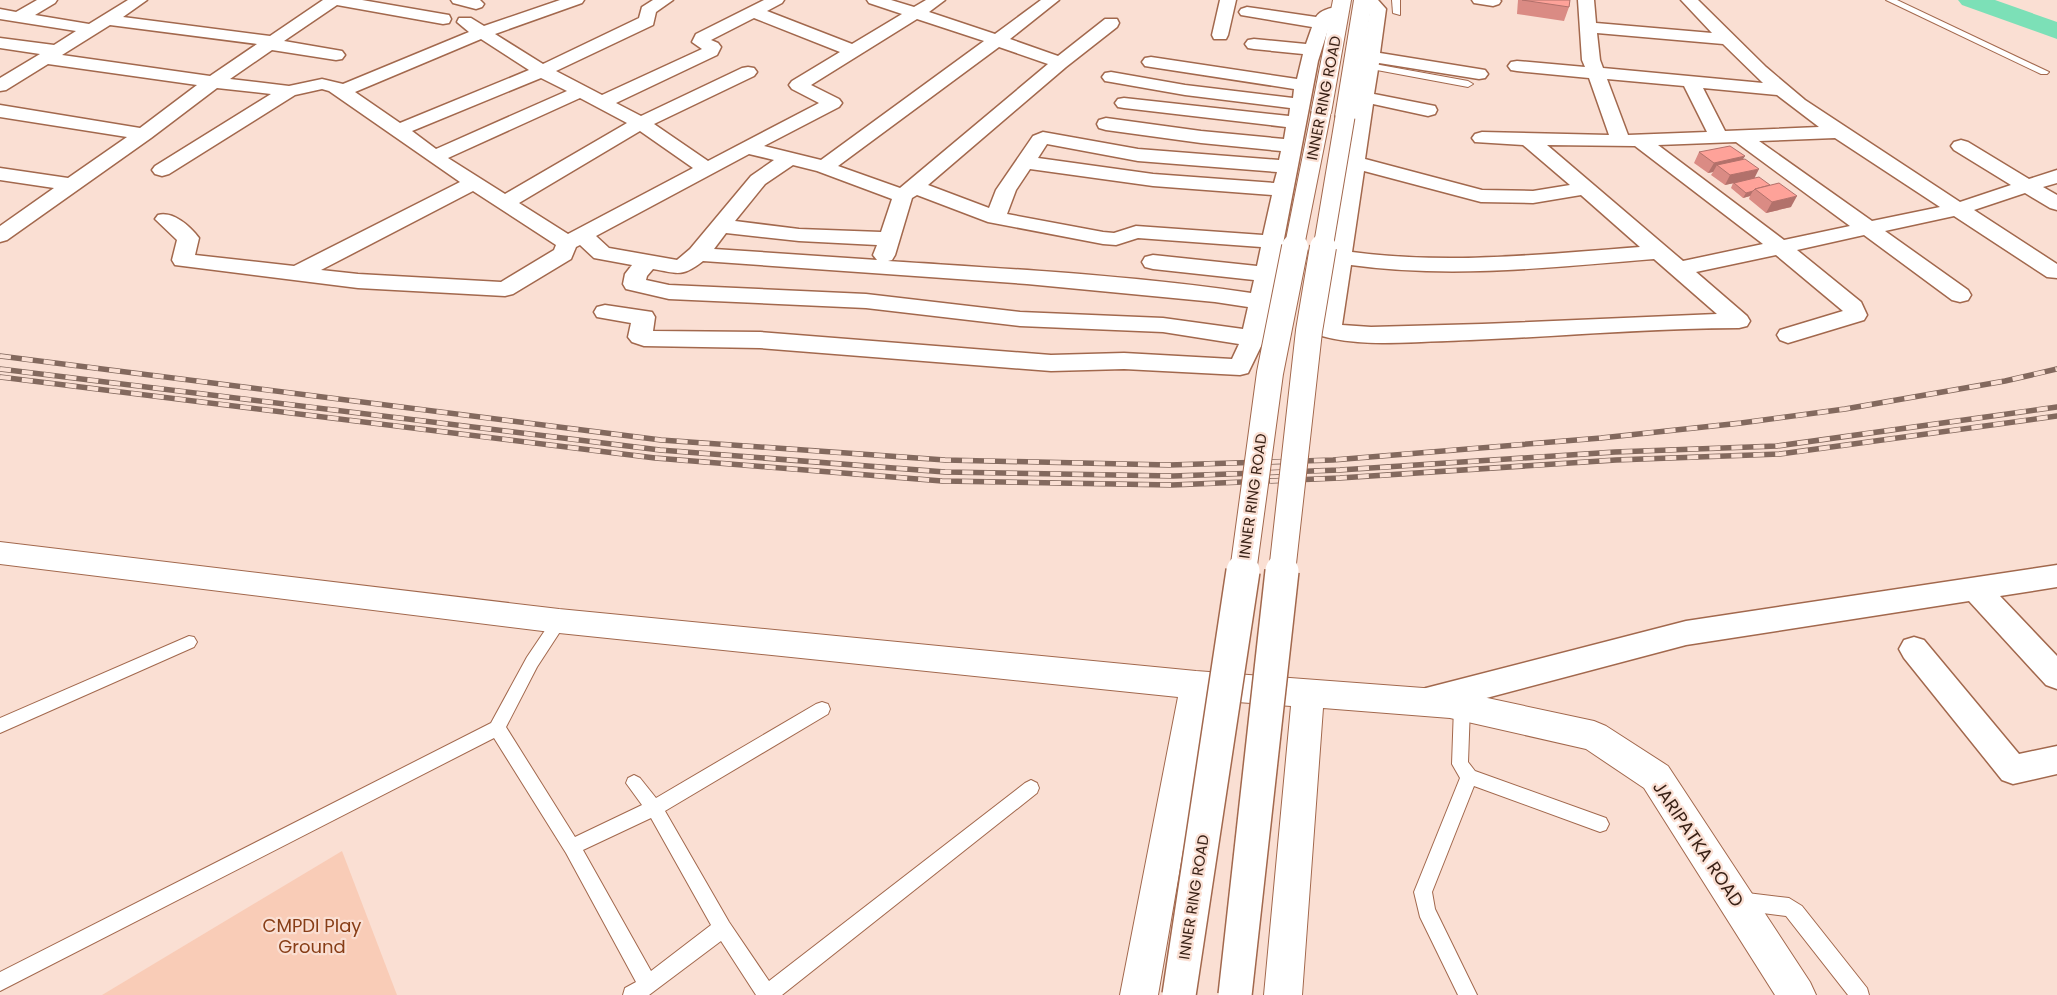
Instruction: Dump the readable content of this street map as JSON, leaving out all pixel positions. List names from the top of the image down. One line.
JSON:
{"streets":{"main road":["INNER RING ROAD","JARIPATKA ROAD"]},"parks":["CMPDI Play Ground"]}
